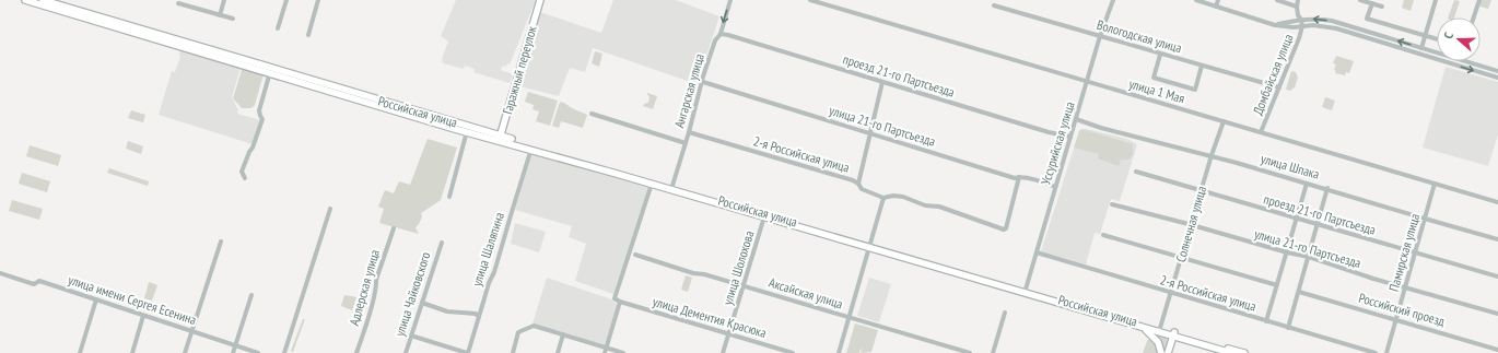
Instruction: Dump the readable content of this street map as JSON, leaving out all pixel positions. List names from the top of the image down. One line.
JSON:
{"streets":{"main road":["Гаражный переулок","Российская улица"],"street":["Вологодская улица","Домбайская улица","проезд 21-го Партсъезда","Ангарская улица","улица 1 Мая","улица 21-го Партсъезда","Уссурийская улица","2-я Российская улица","улица Шпака","Солнечная улица","улица Шаляпина","Памирская улица","улица Шолохова","Адлерская улица","Аксайская улица","улица Чайковского","улица имени Сергея Есенина","Российский проезд","улица Дементия Красюка"]},"crossings":[["Вологодская улица","Домбайская улица"],["Вологодская улица","Уссурийская улица"],["Гаражный переулок","Российская улица"],["Домбайская улица","улица 1 Мая"],["проезд 21-го Партсъезда","Ангарская улица"],["проезд 21-го Партсъезда","Уссурийская улица"],["проезд 21-го Партсъезда","Солнечная улица"],["проезд 21-го Партсъезда","Памирская улица"],["Ангарская улица","Российская улица"],["Ангарская улица","улица 21-го Партсъезда"],["Ангарская улица","2-я Российская улица"],["улица 1 Мая","Уссурийская улица"],["улица 1 Мая","Солнечная улица"],["улица 1 Мая","Памирская улица"],["Российская улица","Уссурийская улица"],["Российская улица","Солнечная улица"],["Российская улица","улица Шолохова"],["улица 21-го Партсъезда","Уссурийская улица"],["улица 21-го Партсъезда","2-я Российская улица"],["улица 21-го Партсъезда","Солнечная улица"],["улица 21-го Партсъезда","Памирская улица"],["Уссурийская улица","2-я Российская улица"],["Уссурийская улица","улица Шпака"],["2-я Российская улица","Солнечная улица"],["улица Шпака","Солнечная улица"],["улица Шпака","Памирская улица"],["Памирская улица","Российский проезд"],["улица Шолохова","Аксайская улица"],["улица Шолохова","улица Дементия Красюка"]],"north":"left"}
